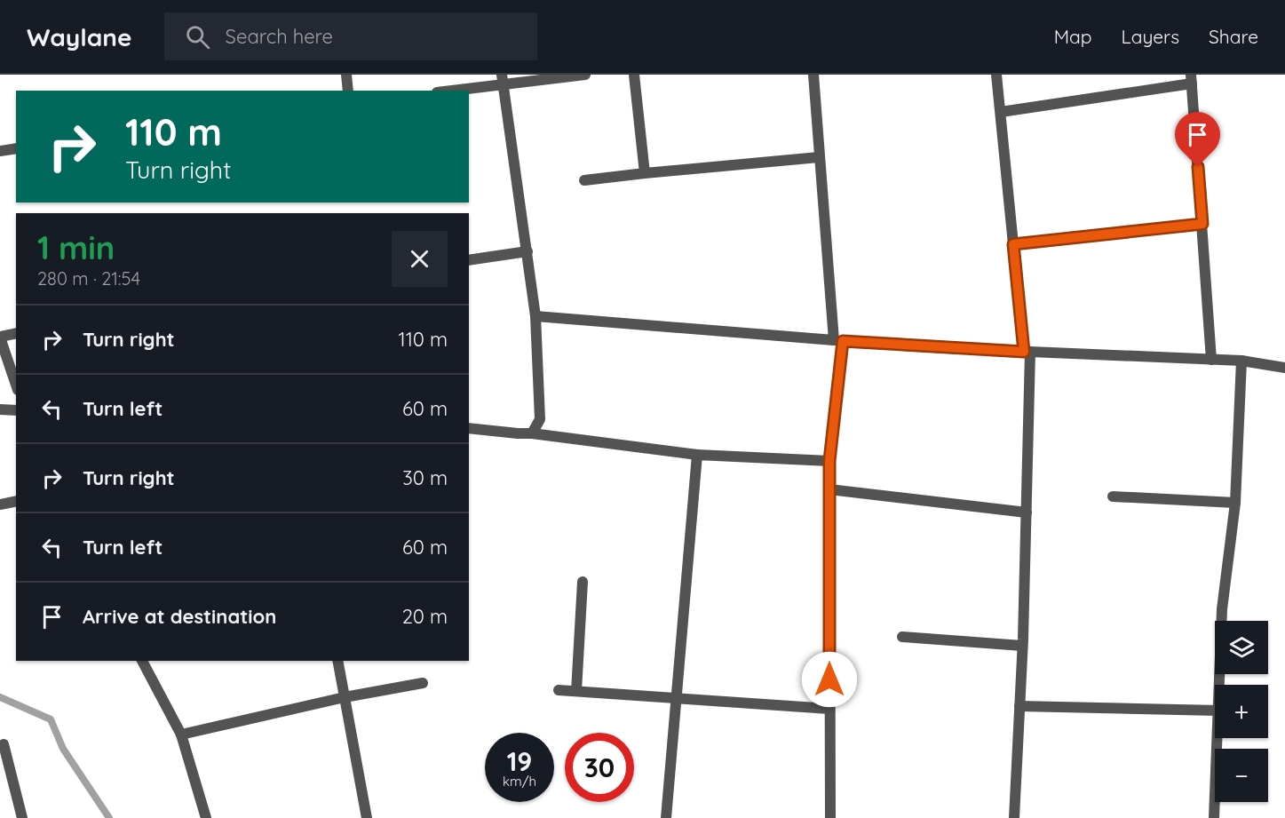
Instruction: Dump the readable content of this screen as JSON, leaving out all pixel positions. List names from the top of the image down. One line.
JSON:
{"page":{"header":"Waylane","search":"Search here","nav":["Map","Layers","Share"],"turn":["110 m","Turn right"],"heading":["1 min","280 m · 21:54"],"list":[{"name":"Turn right","value":"110 m"},{"name":"Turn left","value":"60 m"},{"name":"Turn right","value":"30 m"},{"name":"Turn left","value":"60 m"},{"name":"Arrive at destination","value":"20 m"}],"map_buttons":["+","−"],"speed":"19 km/h","limit":"30"}}
